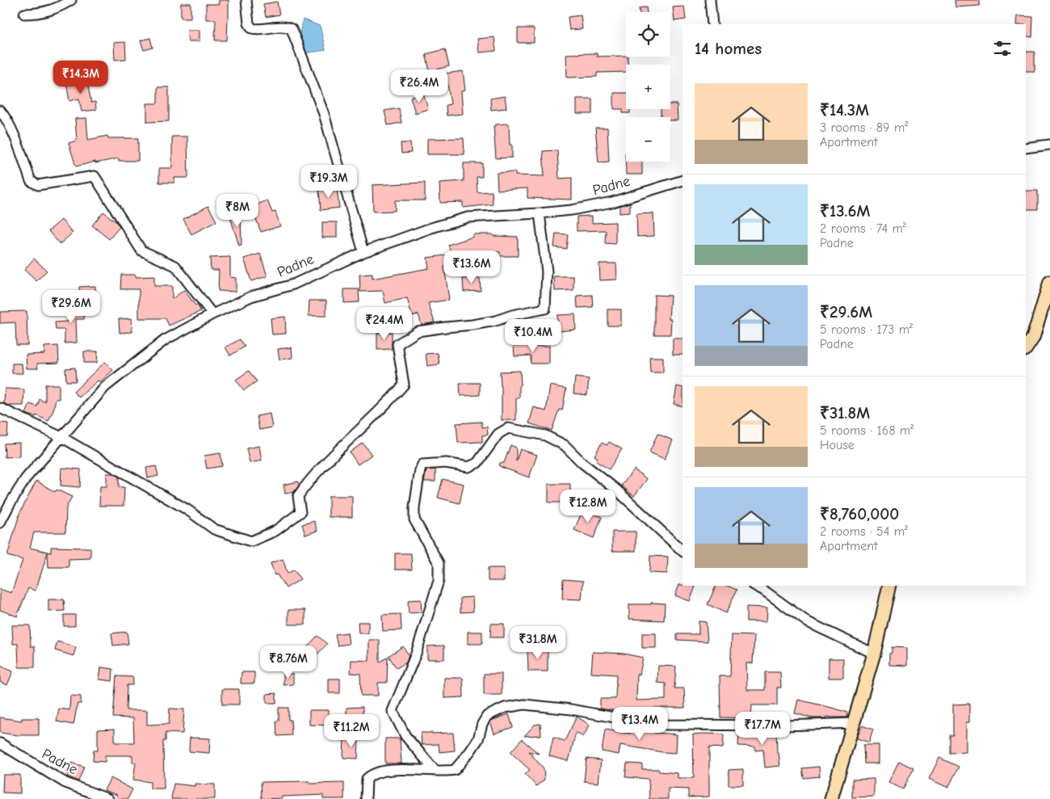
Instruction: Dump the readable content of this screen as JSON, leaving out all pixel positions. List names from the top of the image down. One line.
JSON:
{"streets":{"street":["Padne"]},"page":{"map_buttons":["+","−"],"heading":"14 homes","price":["₹14.3M","₹26.4M","₹19.3M","₹8M","₹13.6M","₹29.6M","₹24.4M","₹10.4M","₹12.8M","₹31.8M","₹8.76M","₹13.4M","₹17.7M","₹11.2M"],"list":[{"name":"₹14.3M","note":"3 rooms · 89 m² · Apartment"},{"name":"₹13.6M","note":"2 rooms · 74 m² · Padne"},{"name":"₹29.6M","note":"5 rooms · 173 m² · Padne"},{"name":"₹31.8M","note":"5 rooms · 168 m² · House"},{"name":"₹8,760,000","note":"2 rooms · 54 m² · Apartment"}]}}
